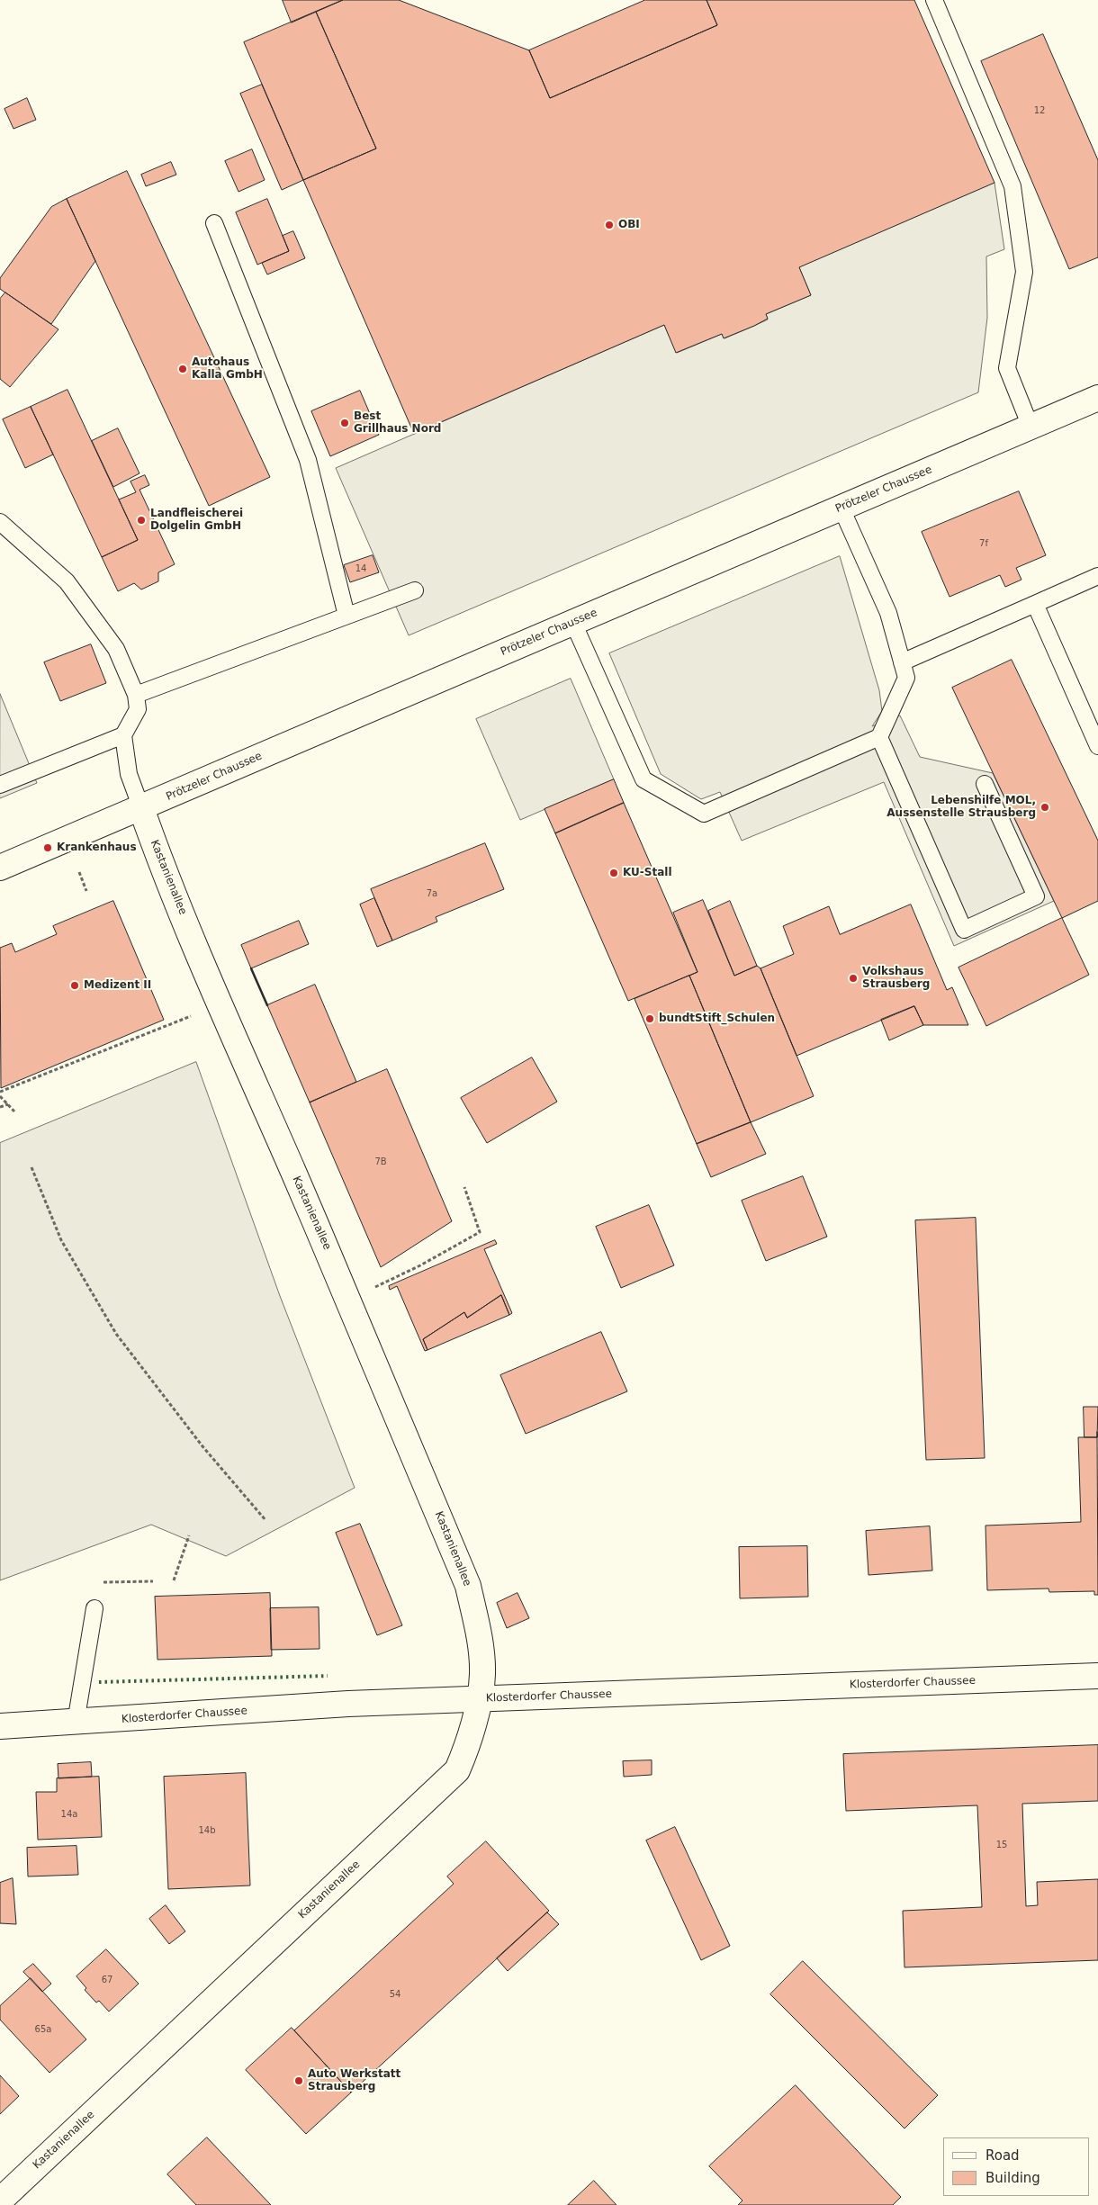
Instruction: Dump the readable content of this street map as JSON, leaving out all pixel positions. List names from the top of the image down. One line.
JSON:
{"streets":{"street":["Prötzeler Chaussee","Kastanienallee","Klosterdorfer Chaussee"]},"crossings":[["Prötzeler Chaussee","Kastanienallee"],["Kastanienallee","Klosterdorfer Chaussee"]],"places":["OBI","Autohaus Kalla GmbH","Best Grillhaus Nord","Landfleischerei Dolgelin GmbH","Lebenshilfe MOL, Aussenstelle Strausberg","Krankenhaus","KU-Stall","Volkshaus Strausberg","Medizent II","bundtStift_Schulen","Auto Werkstatt Strausberg"],"house_numbers":["12","7f","14","7a","7B","14a","14b","15","67","54","65a"],"legend":["Road","Building"]}
